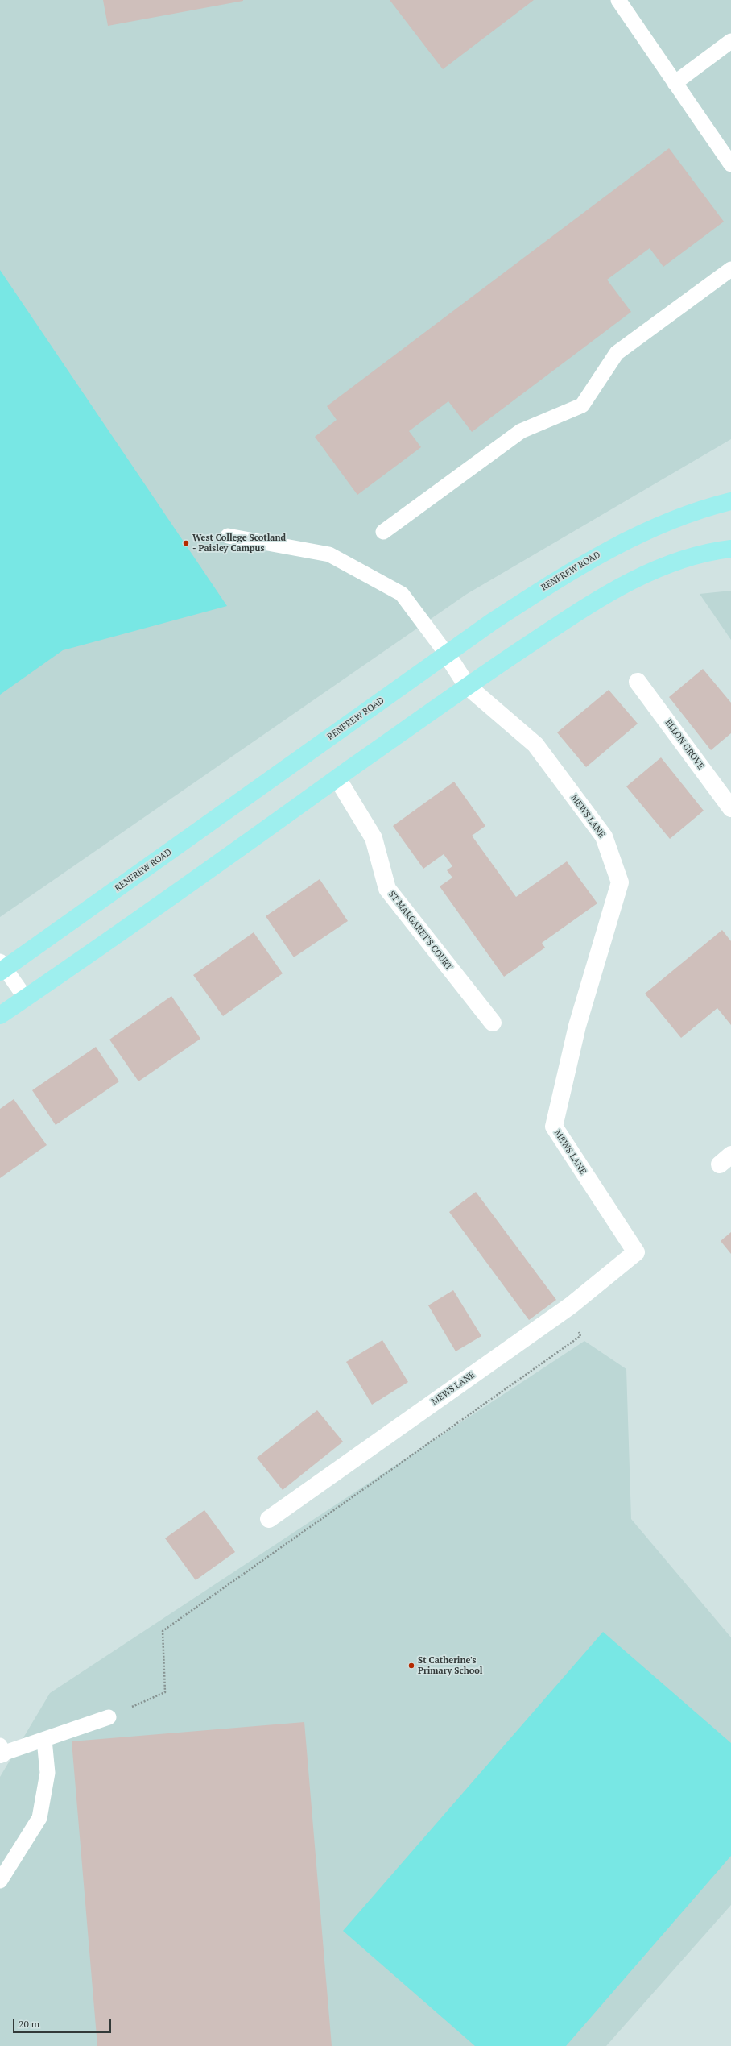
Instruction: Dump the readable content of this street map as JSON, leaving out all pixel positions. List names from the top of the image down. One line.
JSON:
{"streets":{"main road":["RENFREW ROAD"],"street":["ELLON GROVE","MEWS LANE","ST MARGARET'S COURT"]},"crossings":[["RENFREW ROAD","MEWS LANE"]],"places":["West College Scotland - Paisley Campus","St Catherine's Primary School"],"scale_bar":"20 m"}
